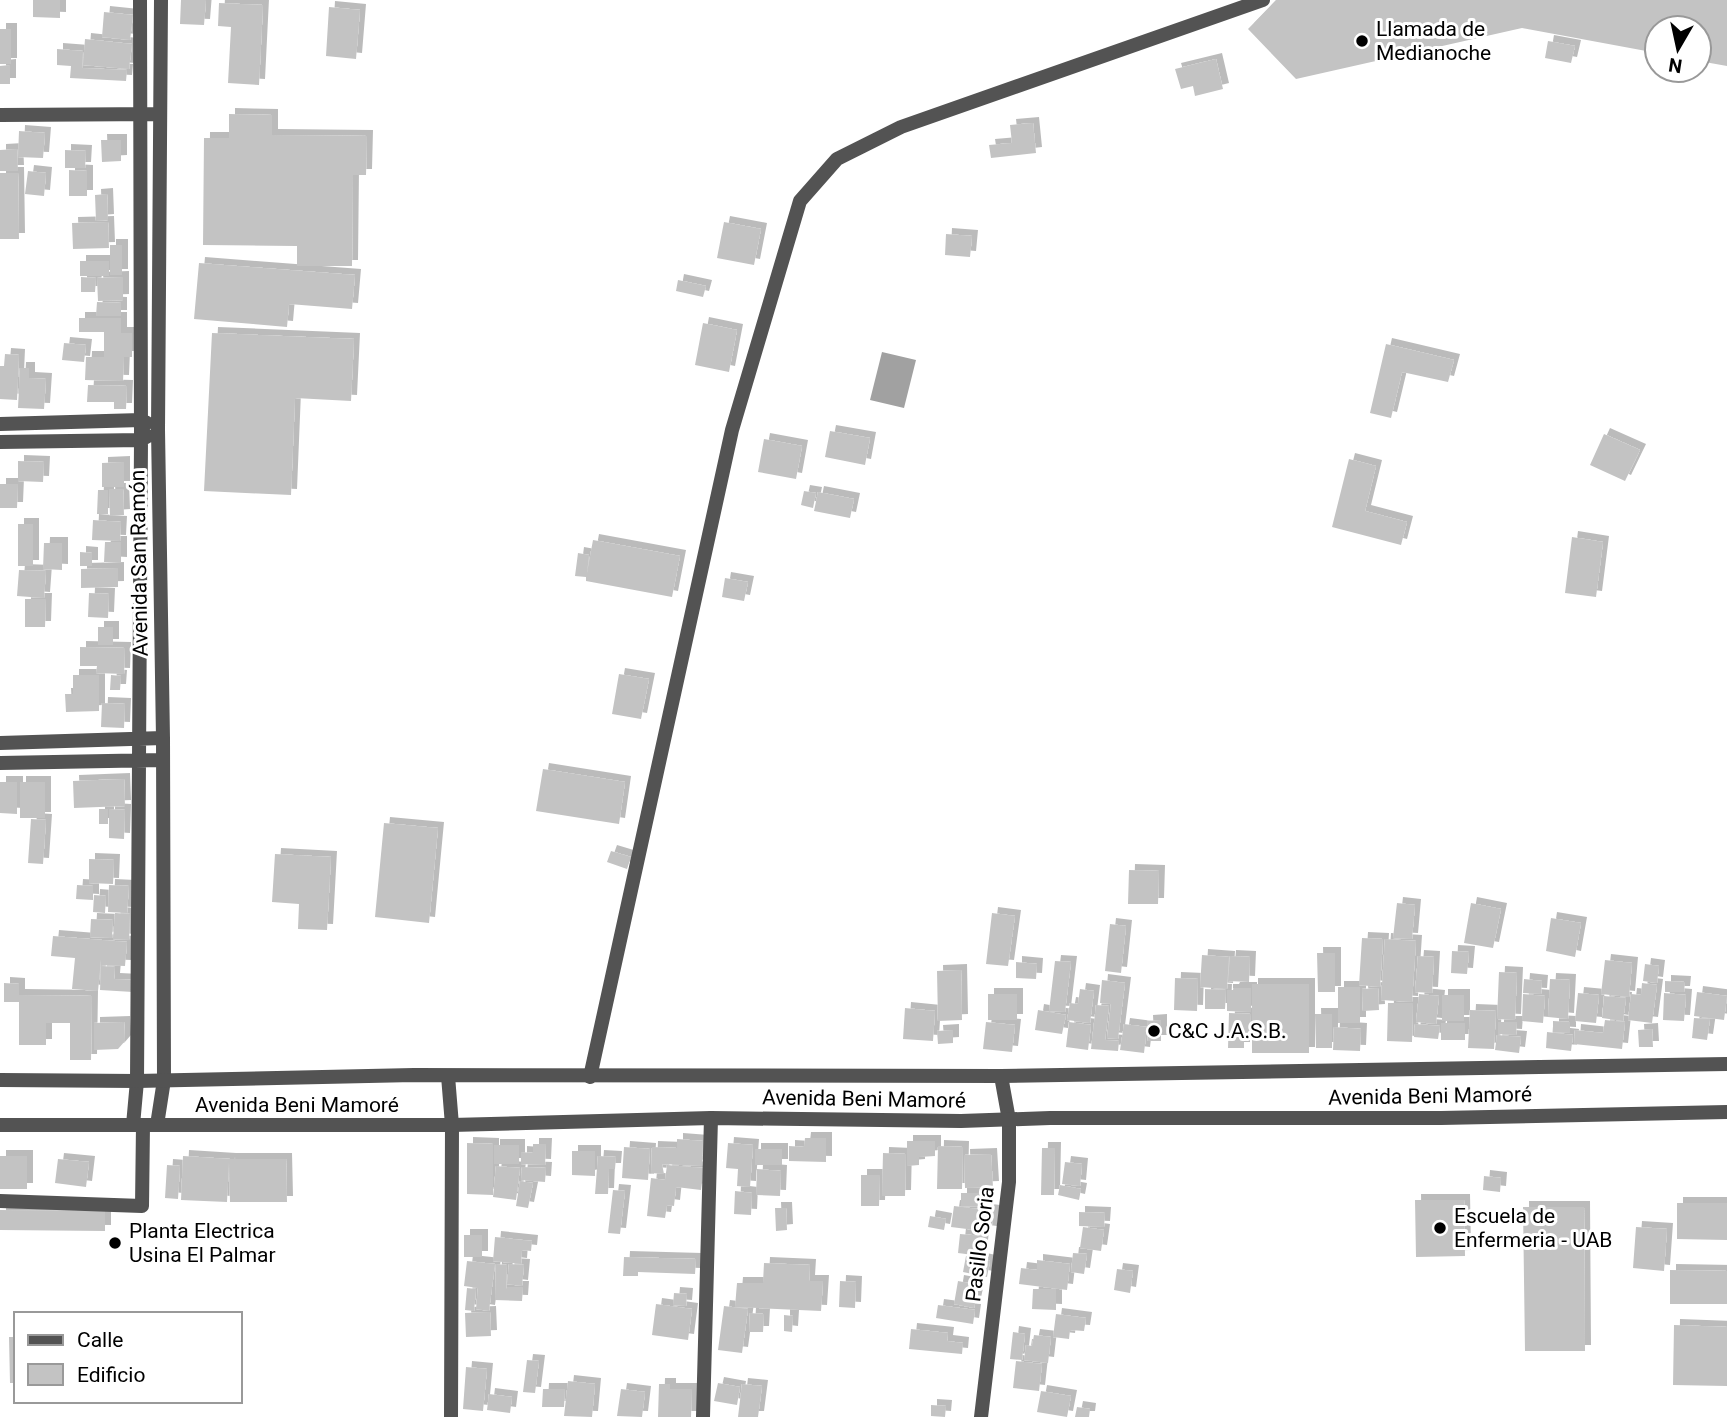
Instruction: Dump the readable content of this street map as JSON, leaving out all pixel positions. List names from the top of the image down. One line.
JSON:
{"streets":{"street":["Avenida San Ramón","Avenida Beni Mamoré","Pasillo Soria"]},"crossings":[["Avenida San Ramón","Avenida Beni Mamoré"],["Avenida Beni Mamoré","Pasillo Soria"]],"places":["Llamada de Medianoche","C&C J.A.S.B.","Escuela de Enfermeria - UAB","Planta Electrica Usina El Palmar"],"legend":["Calle","Edificio"],"north":"bottom"}
